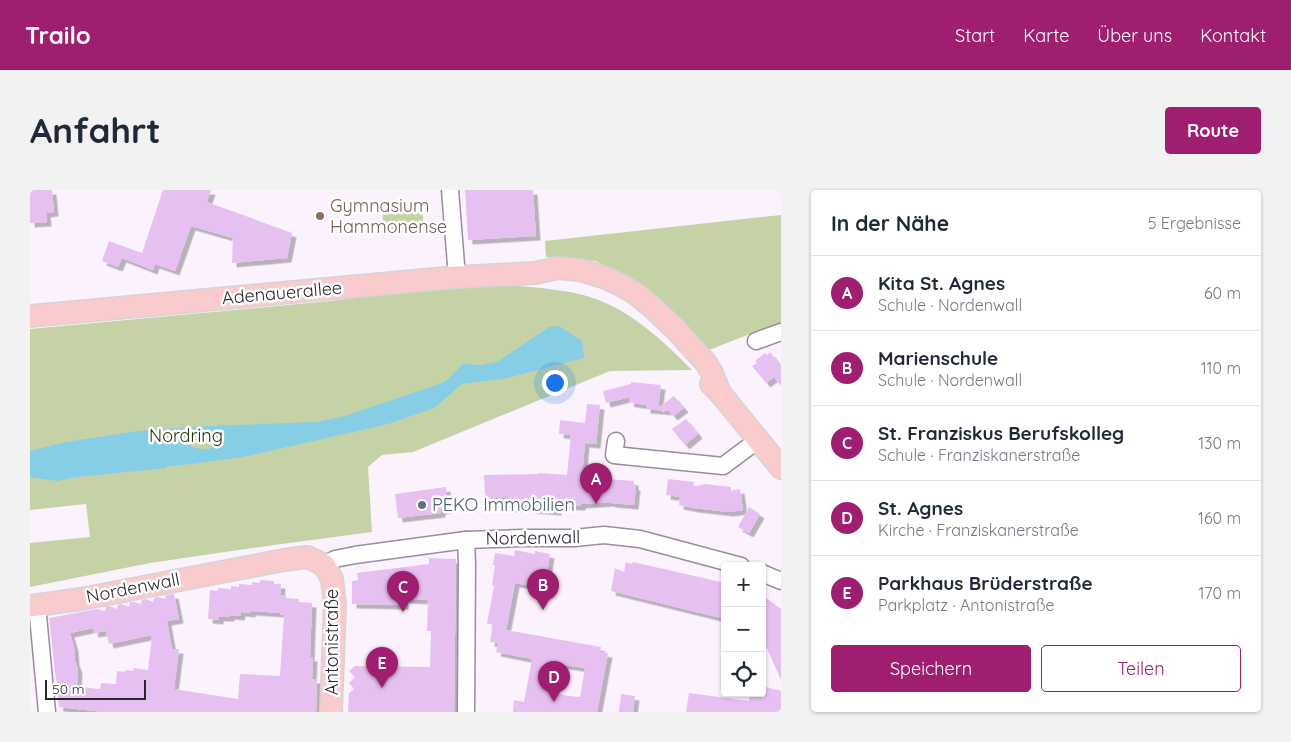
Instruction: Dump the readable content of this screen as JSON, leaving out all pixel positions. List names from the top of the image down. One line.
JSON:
{"streets":{"main road":["Adenauerallee","Nordenwall","Antonistraße"]},"crossings":[["Nordenwall","Antonistraße"]],"parks":["Nordring"],"places":["Gymnasium Hammonense","PEKO Immobilien"],"scale_bar":"50 m","page":{"header":"Trailo","nav":["Start","Karte","Über uns","Kontakt"],"buttons":["Route",["Speichern","Teilen"]],"title":"Anfahrt","heading":["In der Nähe","5 Ergebnisse"],"list":[{"mark":"A","name":"Kita St. Agnes","note":"Schule · Nordenwall","value":"60 m"},{"mark":"B","name":"Marienschule","note":"Schule · Nordenwall","value":"110 m"},{"mark":"C","name":"St. Franziskus Berufskolleg","note":"Schule · Franziskanerstraße","value":"130 m"},{"mark":"D","name":"St. Agnes","note":"Kirche · Franziskanerstraße","value":"160 m"},{"mark":"E","name":"Parkhaus Brüderstraße","note":"Parkplatz · Antonistraße","value":"170 m"}],"pins":["A","B","C","E","D"],"map_buttons":["+","−"],"scale":"50 m"}}
